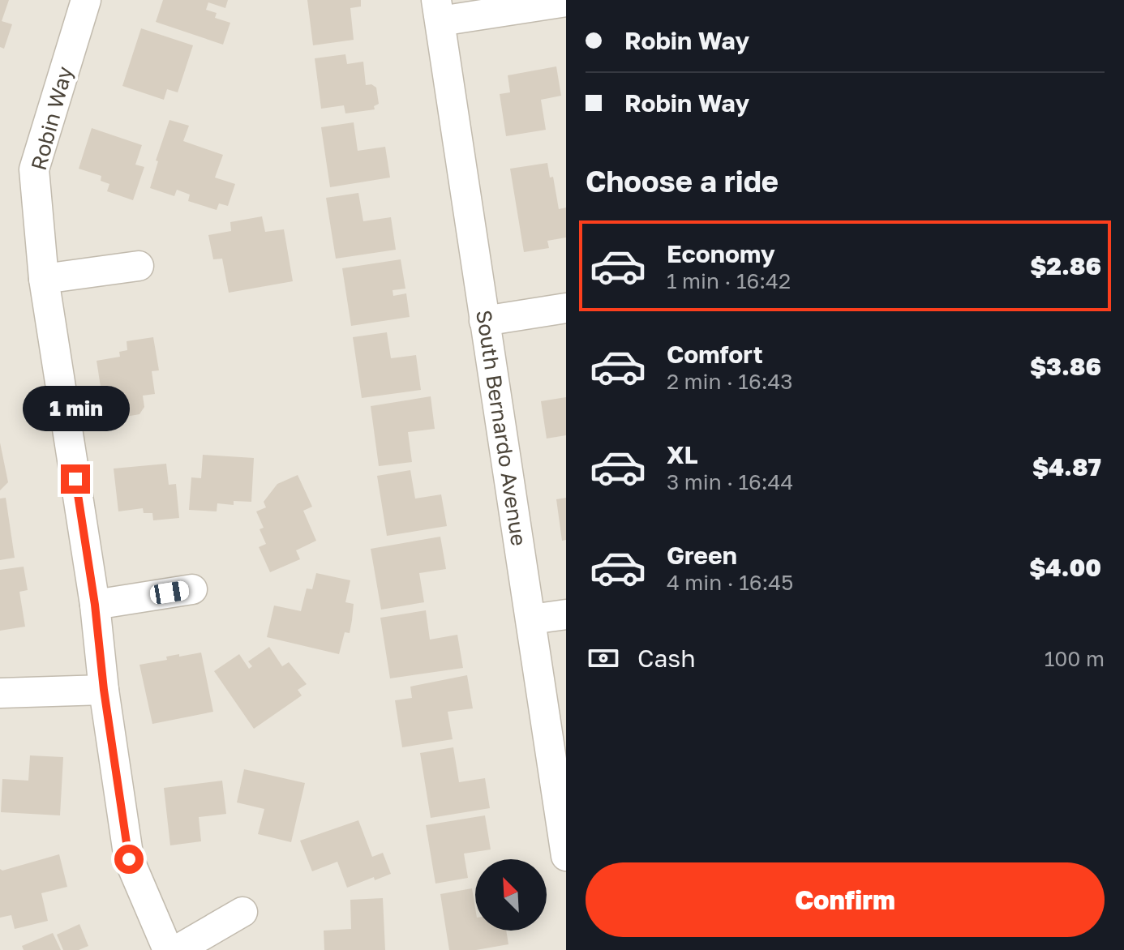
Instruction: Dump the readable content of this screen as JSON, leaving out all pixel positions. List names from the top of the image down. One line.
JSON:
{"streets":{"street":["Robin Way","South Bernardo Avenue"]},"north":"top left","page":{"banner":["Robin Way","Robin Way"],"heading":"Choose a ride","list":[{"name":"Economy","note":"1 min · 16:42","value":"$2.86"},{"name":"Comfort","note":"2 min · 16:43","value":"$3.86"},{"name":"XL","note":"3 min · 16:44","value":"$4.87"},{"name":"Green","note":"4 min · 16:45","value":"$4.00"}],"bubble":"1 min","pay":["Cash","100 m"],"buttons":"Confirm"}}
